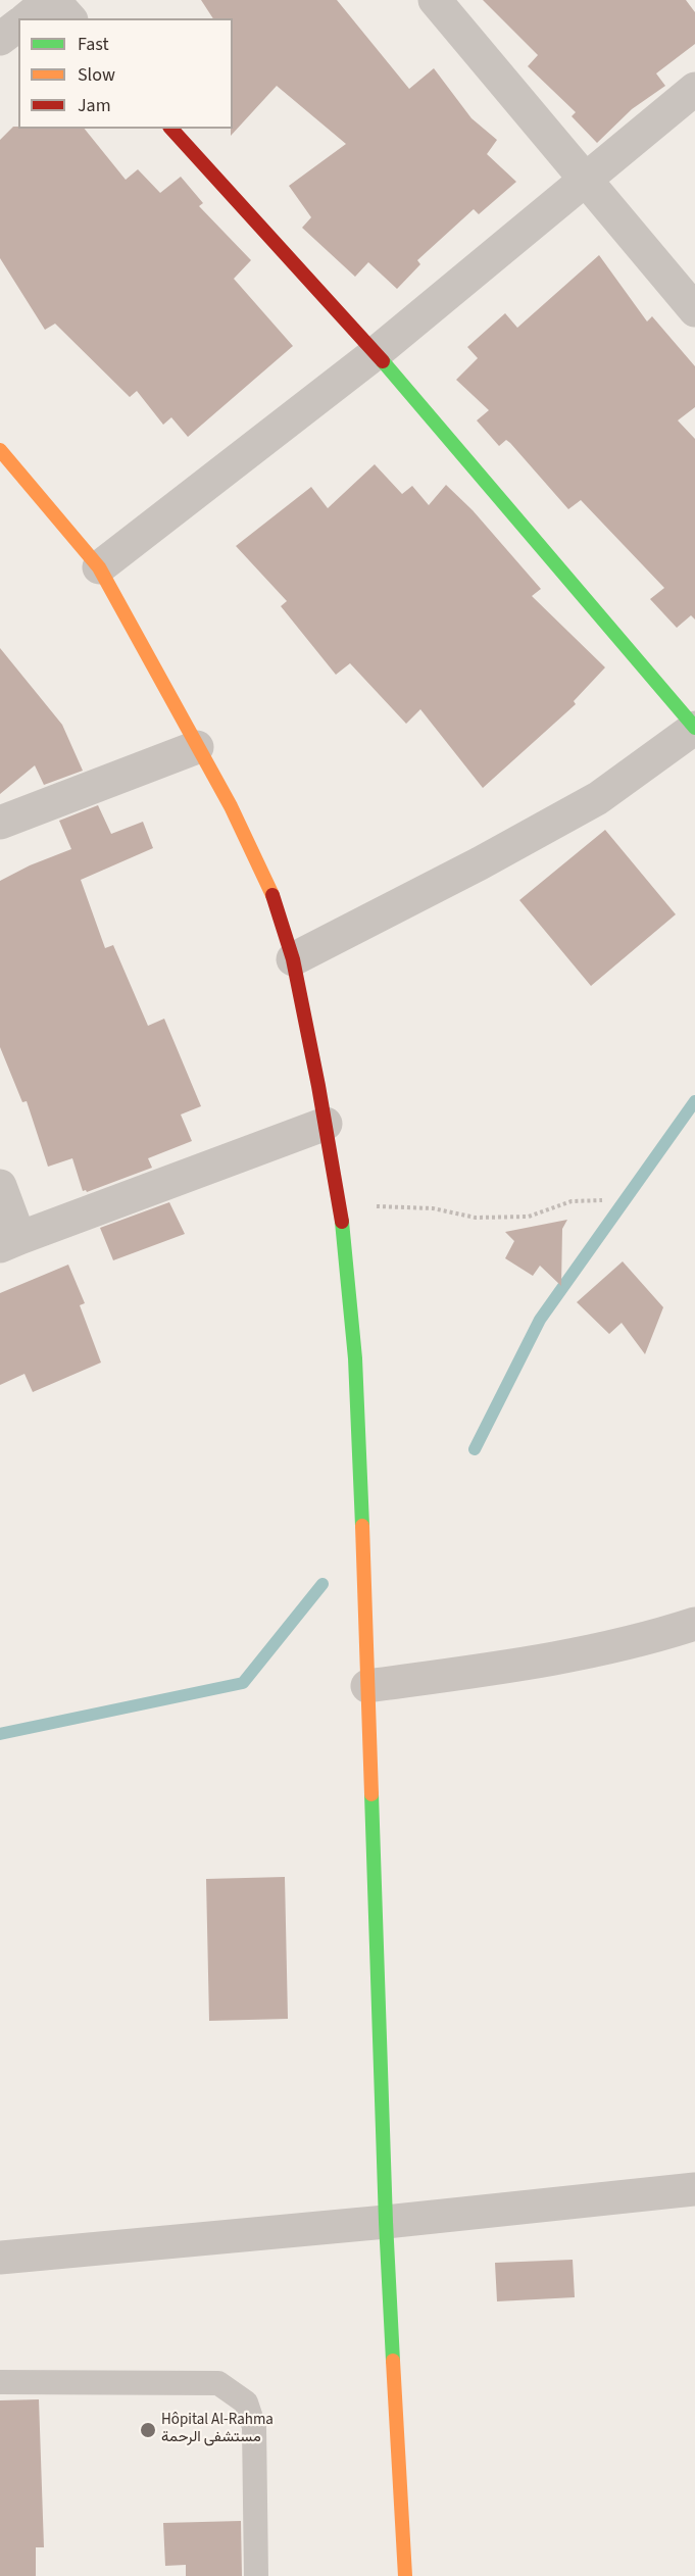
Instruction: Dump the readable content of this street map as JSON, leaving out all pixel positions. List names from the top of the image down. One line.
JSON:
{"places":["Hôpital Al-Rahma مستشفى الرحمة"],"legend":["Fast","Slow","Jam"]}
